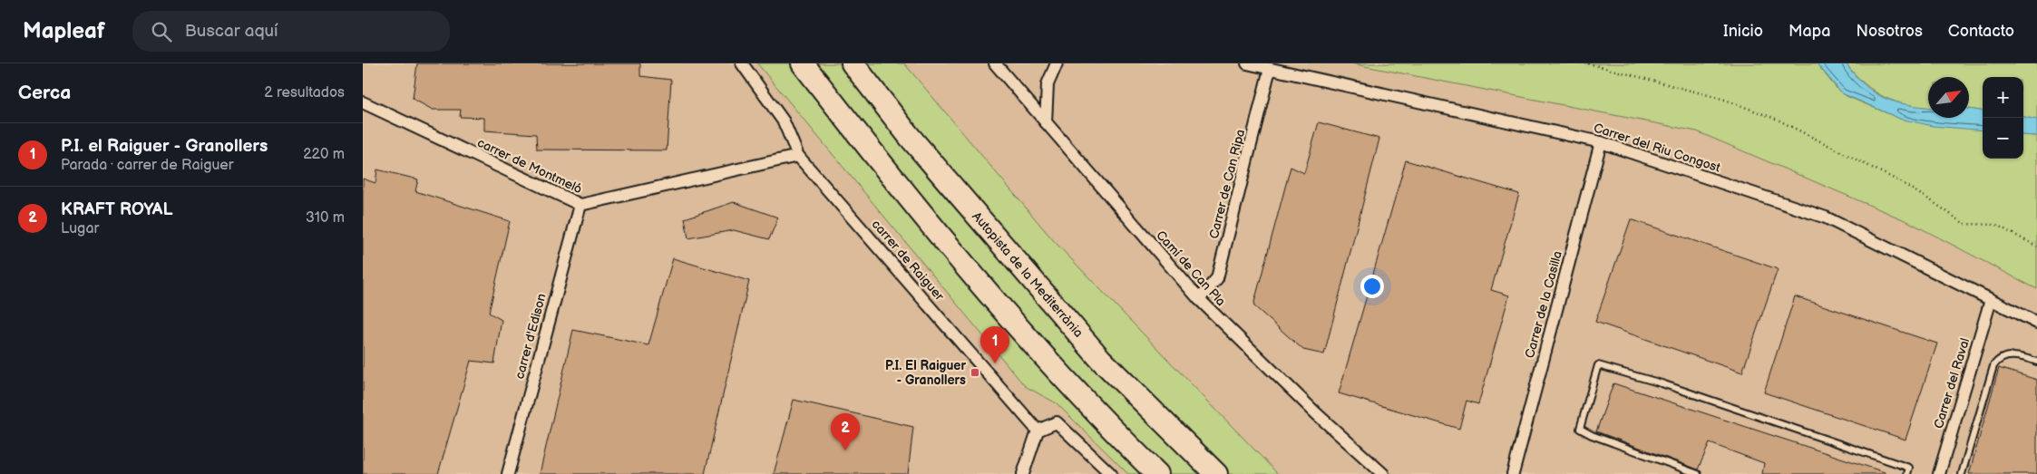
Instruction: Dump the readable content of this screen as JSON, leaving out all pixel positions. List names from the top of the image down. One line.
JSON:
{"streets":{"highway":["Autopista de la Mediterrània"],"street":["Carrer del Riu Congost","carrer de Montmeló","Carrer de Can Ripa","carrer de Raiguer","Camí de Can Pla","Carrer de la Casilla","carrer d'Edison","Carrer del Raval"]},"crossings":[["Carrer del Riu Congost","Carrer de Can Ripa"],["Carrer del Riu Congost","Carrer de la Casilla"],["Carrer del Riu Congost","Carrer del Raval"],["carrer de Montmeló","carrer de Raiguer"],["carrer de Montmeló","carrer d'Edison"],["Carrer de Can Ripa","Camí de Can Pla"]],"places":{"transit":["P.I. El Raiguer - Granollers"]},"north":"top right","page":{"header":"Mapleaf","search":"Buscar aquí","nav":["Inicio","Mapa","Nosotros","Contacto"],"heading":["Cerca","2 resultados"],"map_buttons":["+","−"],"list":[{"mark":"1","name":"P.I. el Raiguer - Granollers","note":"Parada · carrer de Raiguer","value":"220 m"},{"mark":"2","name":"KRAFT ROYAL","note":"Lugar","value":"310 m"}],"pins":["1","2"]}}
